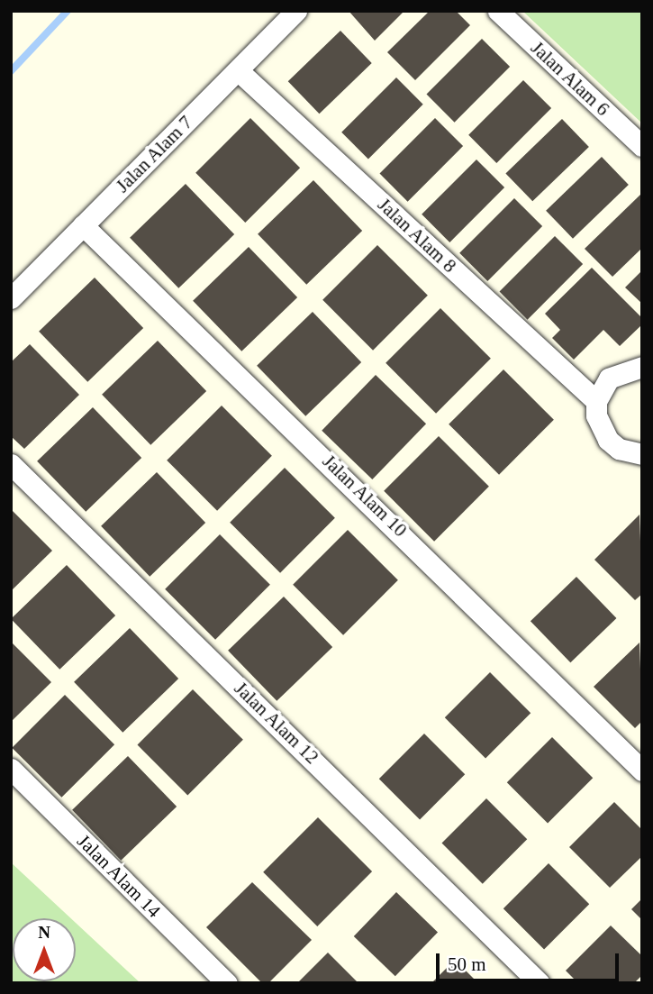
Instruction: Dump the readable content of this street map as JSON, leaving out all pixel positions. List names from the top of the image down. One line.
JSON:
{"streets":{"street":["Jalan Alam 6","Jalan Alam 7","Jalan Alam 8","Jalan Alam 10","Jalan Alam 12","Jalan Alam 14"]},"crossings":[["Jalan Alam 7","Jalan Alam 8"],["Jalan Alam 7","Jalan Alam 10"]],"scale_bar":"50 m","north":"top"}
